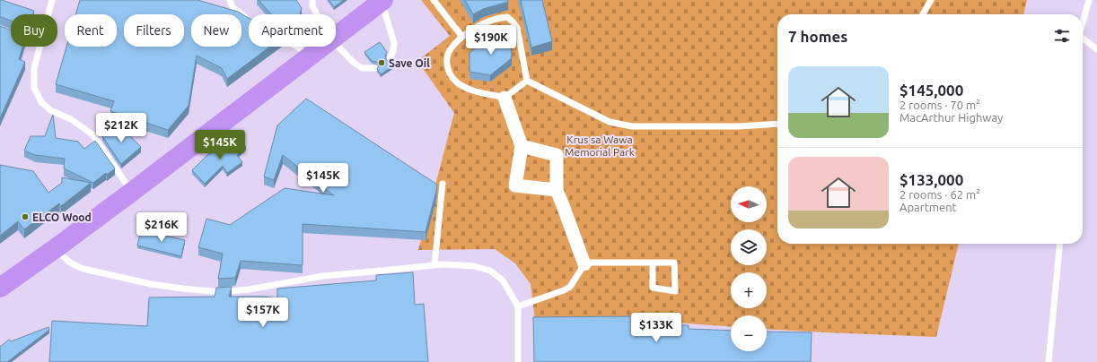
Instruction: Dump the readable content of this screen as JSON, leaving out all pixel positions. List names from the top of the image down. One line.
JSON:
{"parks":["Krus sa Wawa Memorial Park"],"places":["Save Oil","ELCO Wood"],"north":"left","page":{"chip":["Buy","Rent","Filters","New","Apartment"],"heading":"7 homes","price":["$190K","$212K","$145K","$145K","$216K","$157K","$133K"],"list":[{"name":"$145,000","note":"2 rooms · 70 m² · MacArthur Highway"},{"name":"$133,000","note":"2 rooms · 62 m² · Apartment"}],"map_buttons":["+","−"]}}
